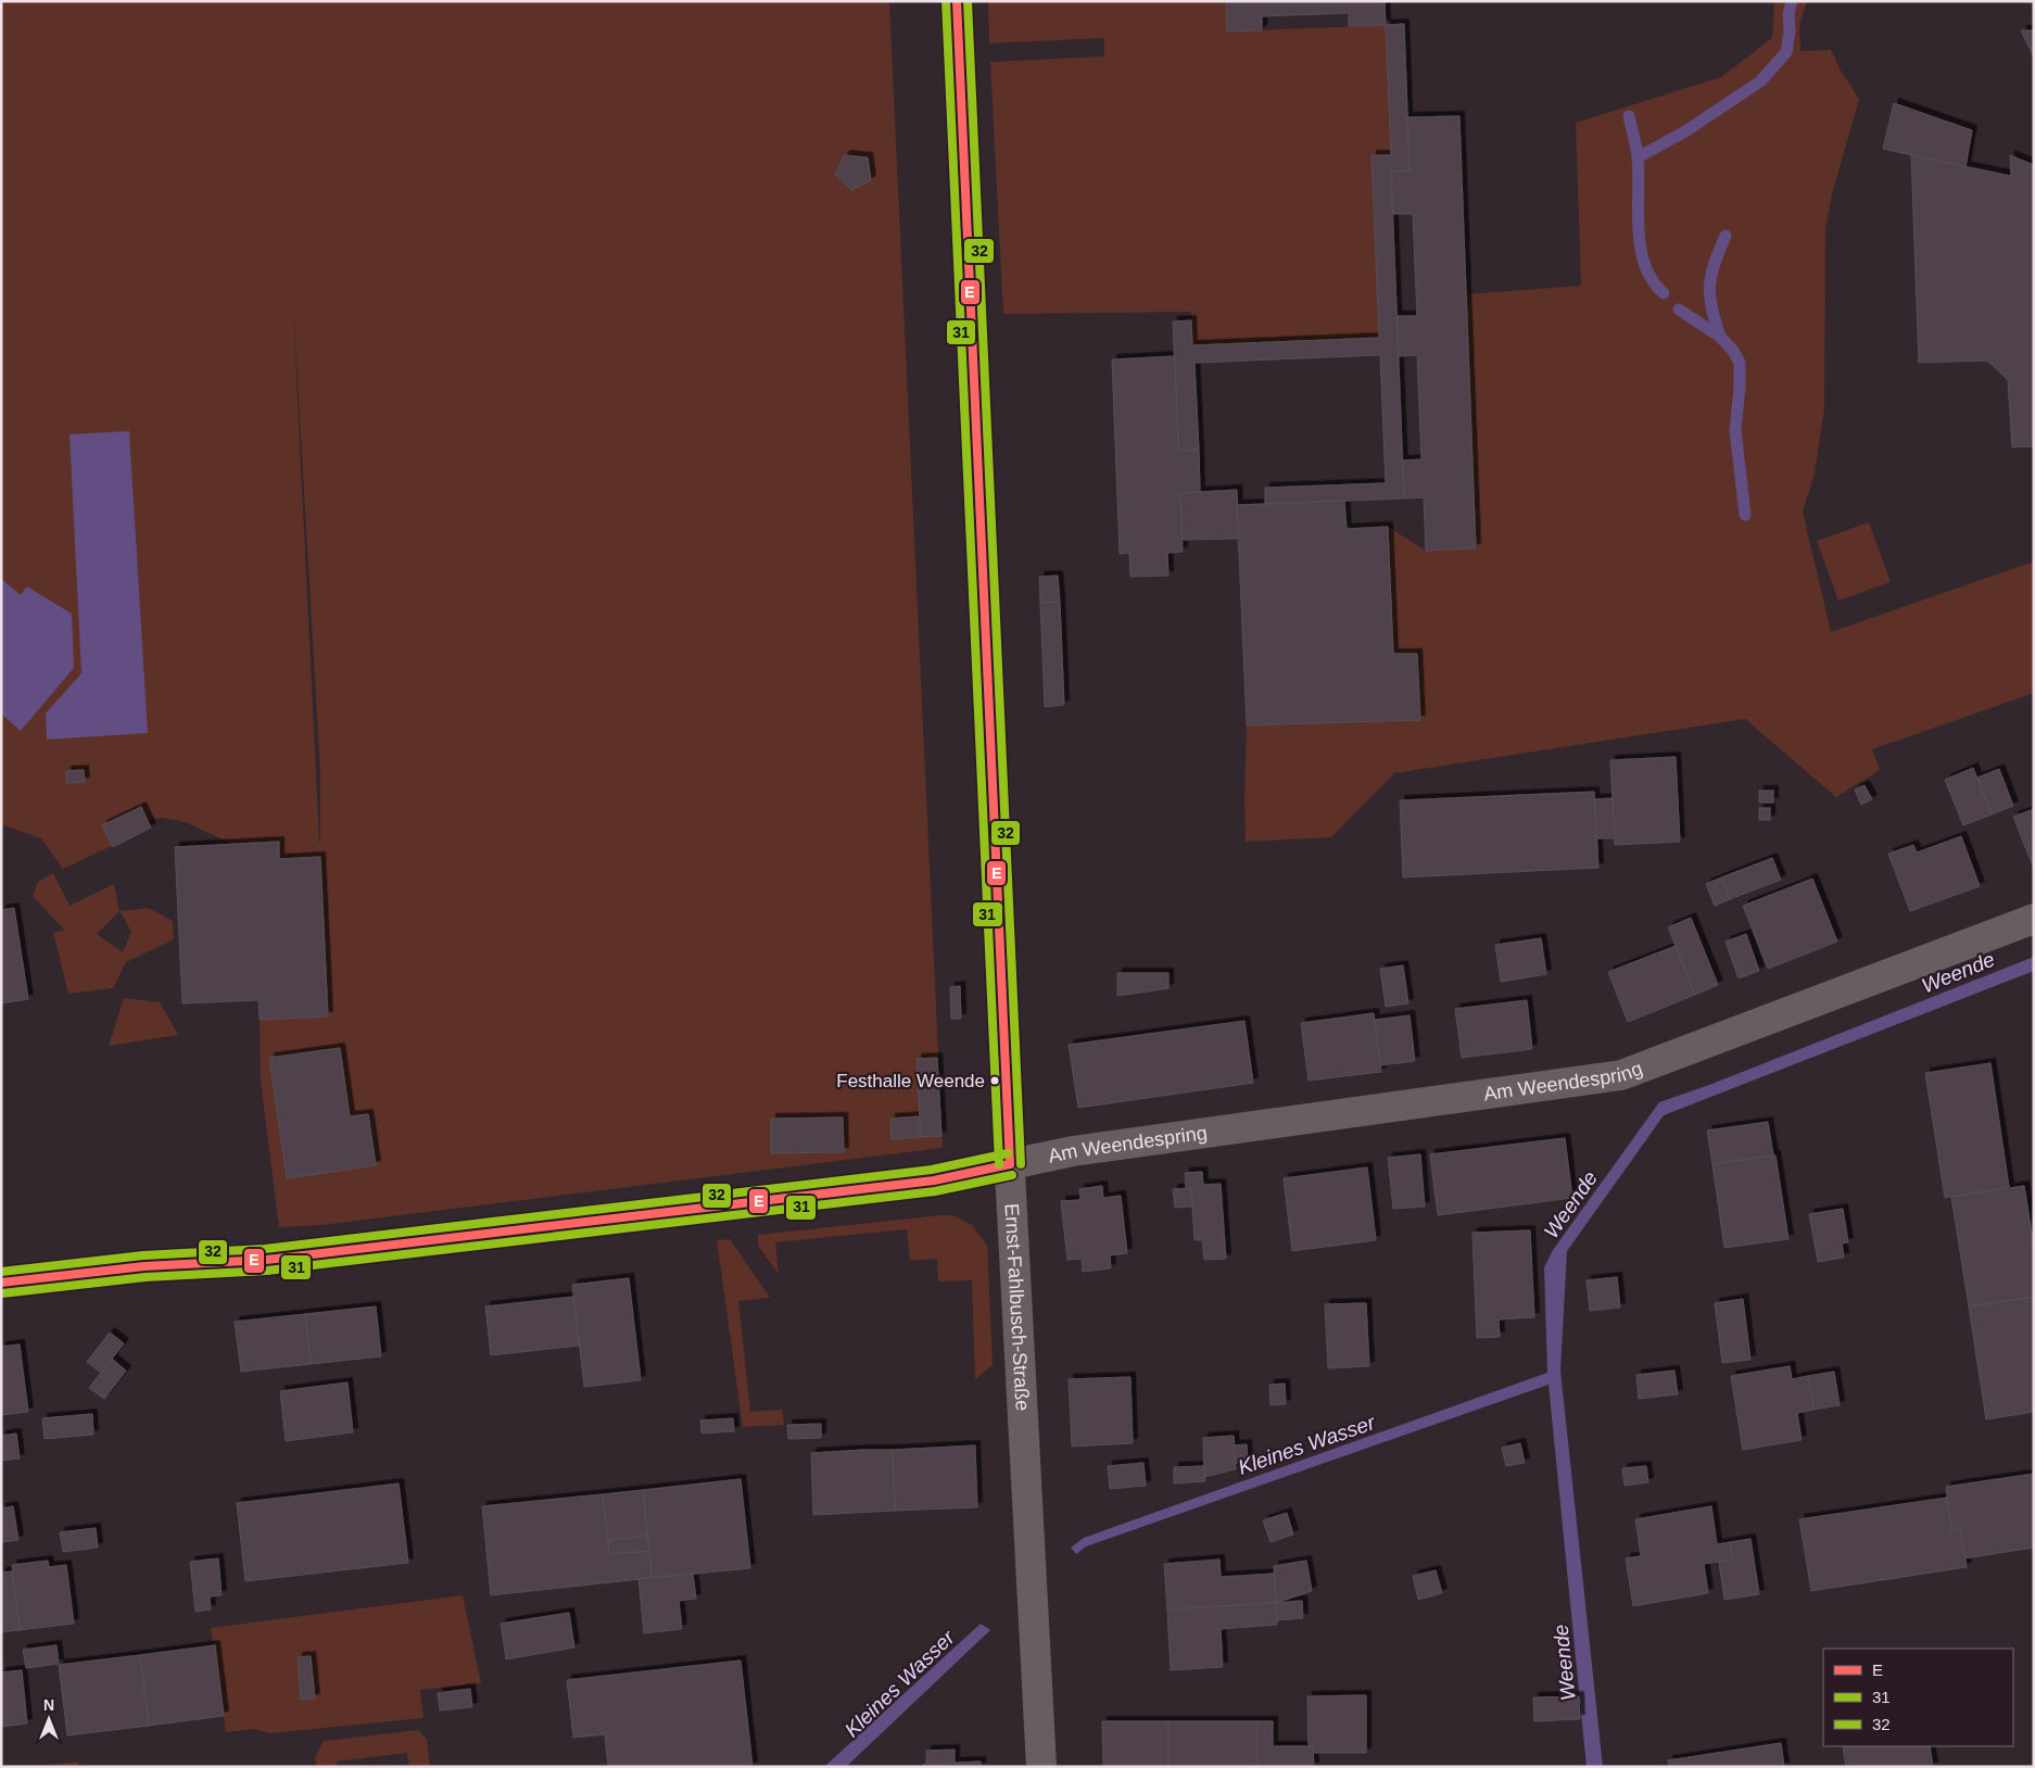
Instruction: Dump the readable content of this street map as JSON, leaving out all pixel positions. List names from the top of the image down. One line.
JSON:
{"streets":{"street":["Am Weendespring","Ernst-Fahlbusch-Straße"]},"crossings":[["Am Weendespring","Ernst-Fahlbusch-Straße"]],"water":["Weende","Kleines Wasser"],"places":["Festhalle Weende"],"lines":["transit line E","transit line 31","transit line 32"],"legend":["E","31","32"],"north":"top"}
